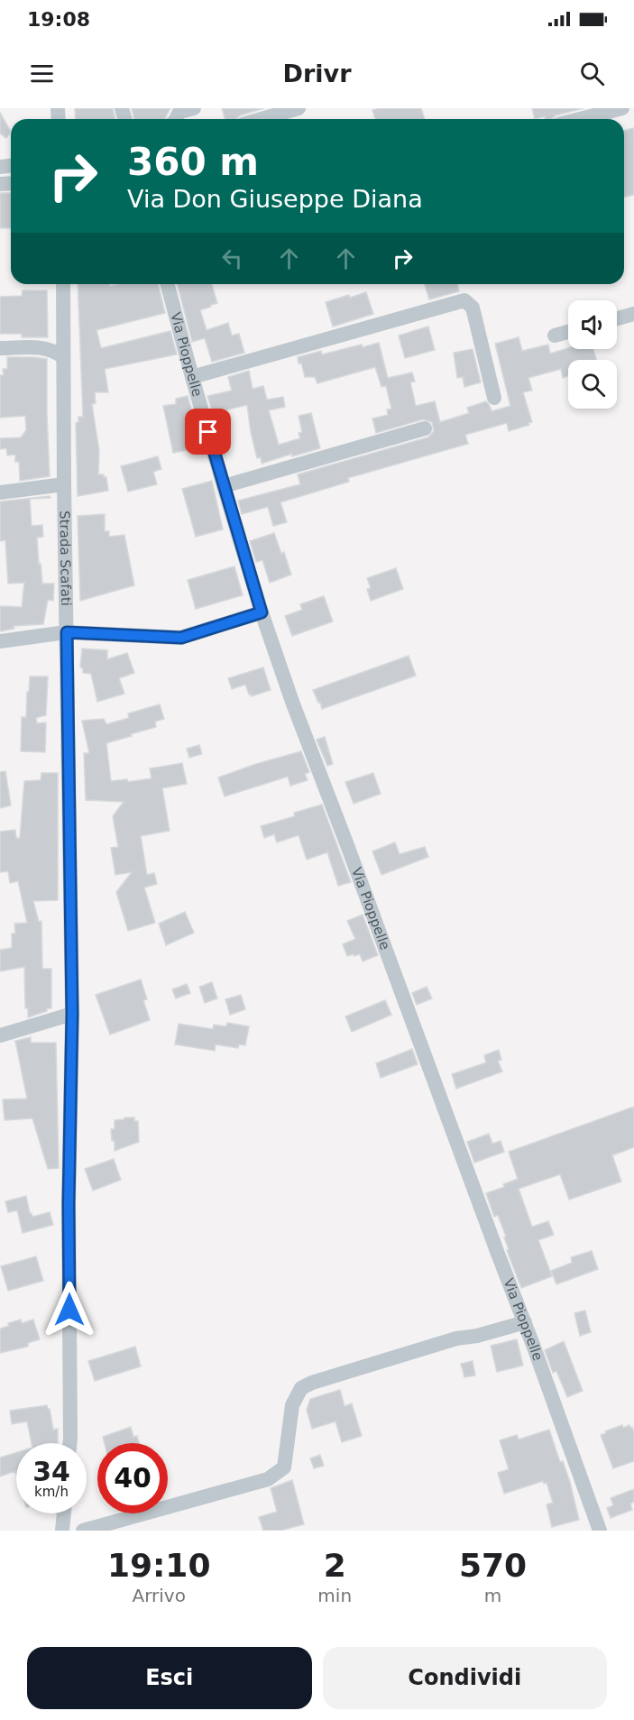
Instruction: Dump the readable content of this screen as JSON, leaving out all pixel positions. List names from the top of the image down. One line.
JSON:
{"streets":{"street":["Via Pioppelle","Strada Scafati"]},"page":{"status":"19:08","header":"Drivr","turn":["360 m","Via Don Giuseppe Diana"],"speed":"34 km/h","limit":"40","eta":["19:10","Arrivo","2","min","570","m"],"buttons":["Esci","Condividi"]}}
